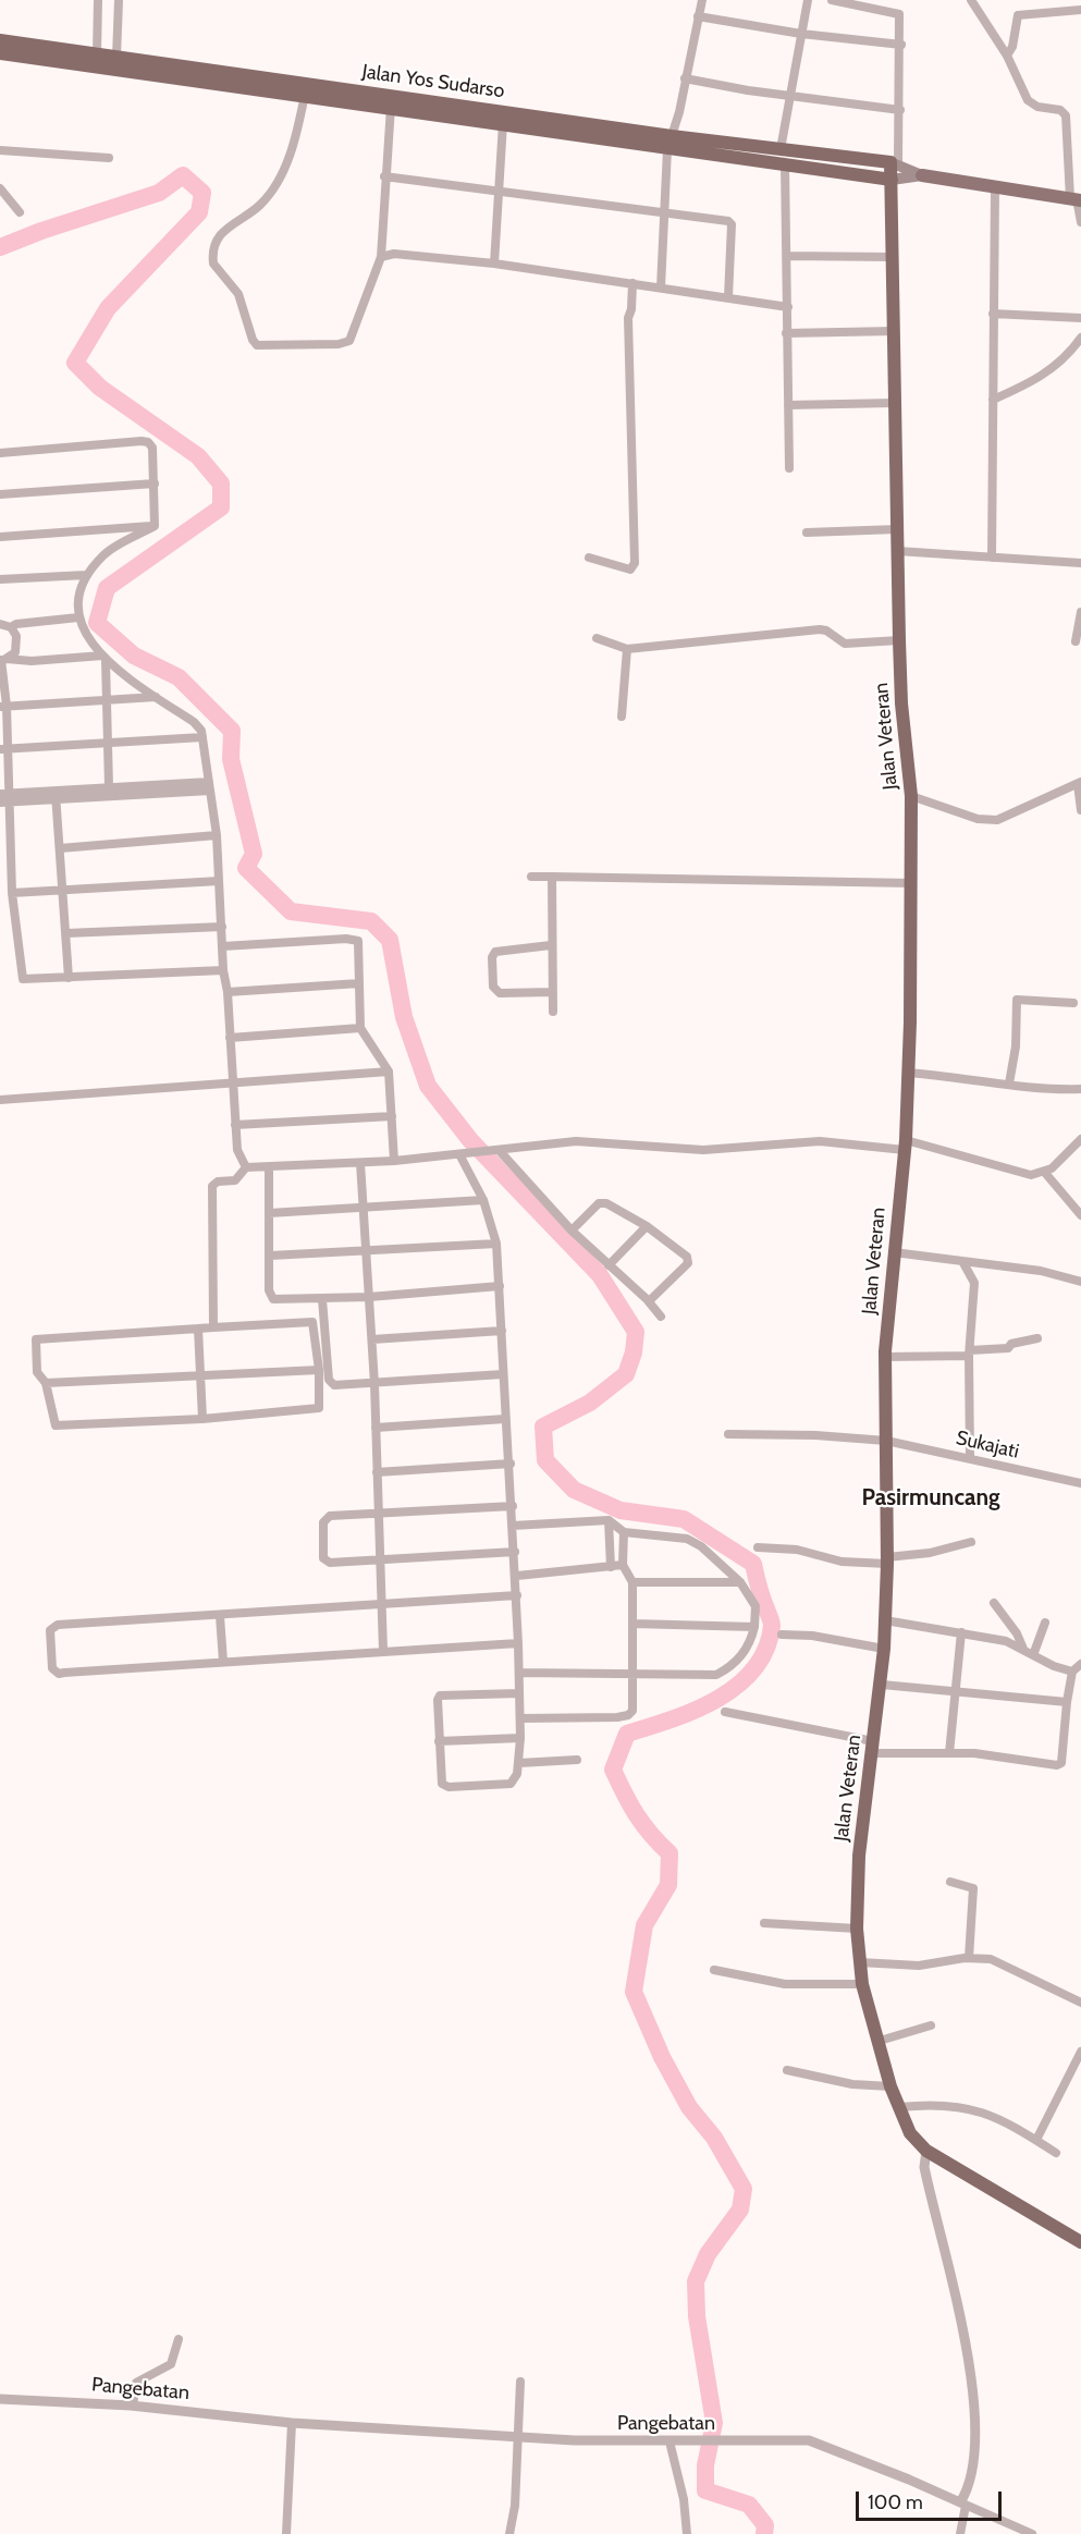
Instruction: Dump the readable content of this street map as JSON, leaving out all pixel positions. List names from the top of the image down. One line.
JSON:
{"streets":{"highway":["Jalan Yos Sudarso","Jalan Veteran"],"street":["Sukajati","Pangebatan"]},"crossings":[["Jalan Yos Sudarso","Jalan Veteran"],["Jalan Veteran","Sukajati"]],"districts":["Pasirmuncang"],"scale_bar":"100 m"}
